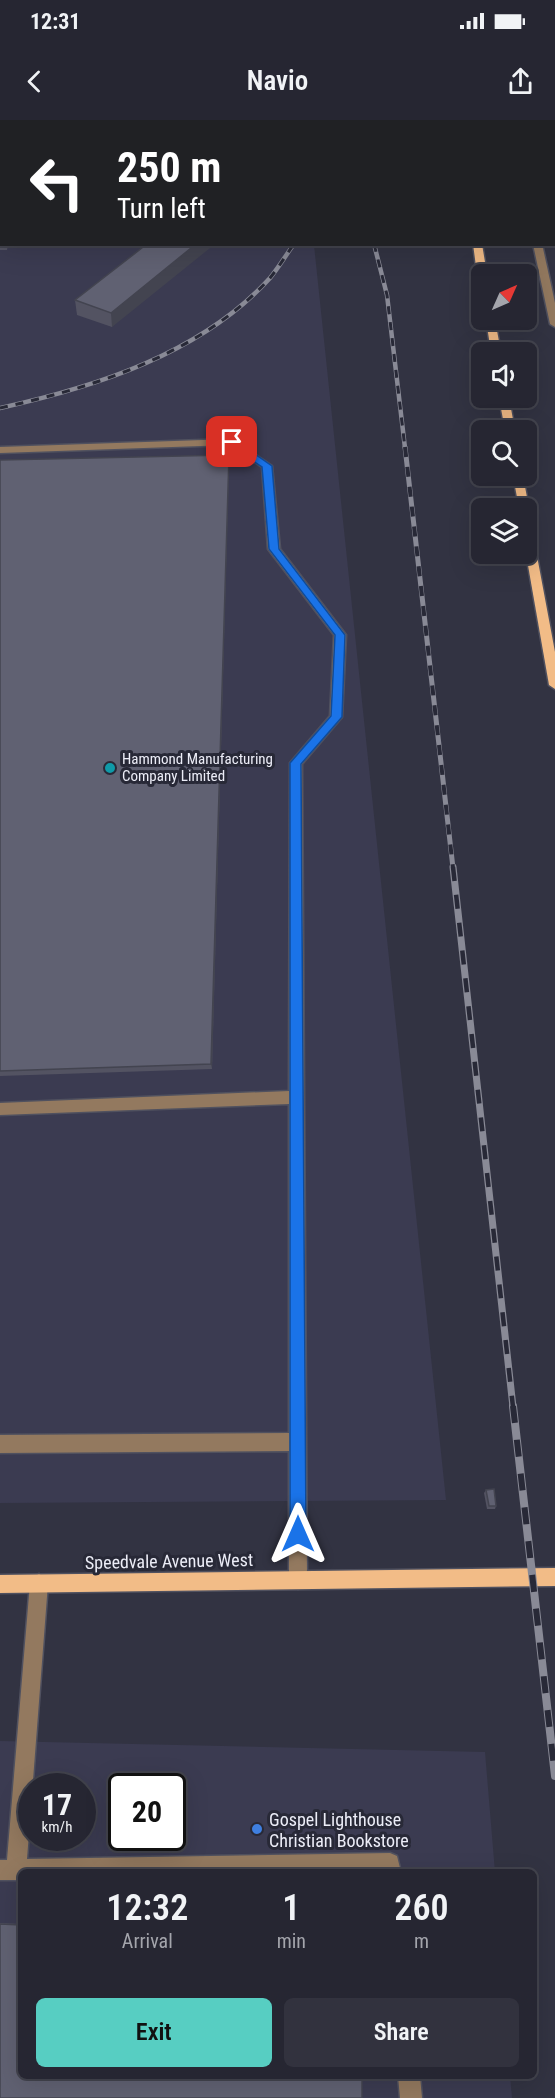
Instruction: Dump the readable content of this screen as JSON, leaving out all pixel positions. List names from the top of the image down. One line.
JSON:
{"streets":{"main road":["Speedvale Avenue West"]},"places":["Hammond Manufacturing Company Limited","Gospel Lighthouse Christian Bookstore"],"north":"top right","page":{"status":"12:31","header":"Navio","turn":["250 m","Turn left"],"speed":"17 km/h","limit":"20","eta":["12:32","Arrival","1","min","260","m"],"buttons":["Exit","Share"]}}
